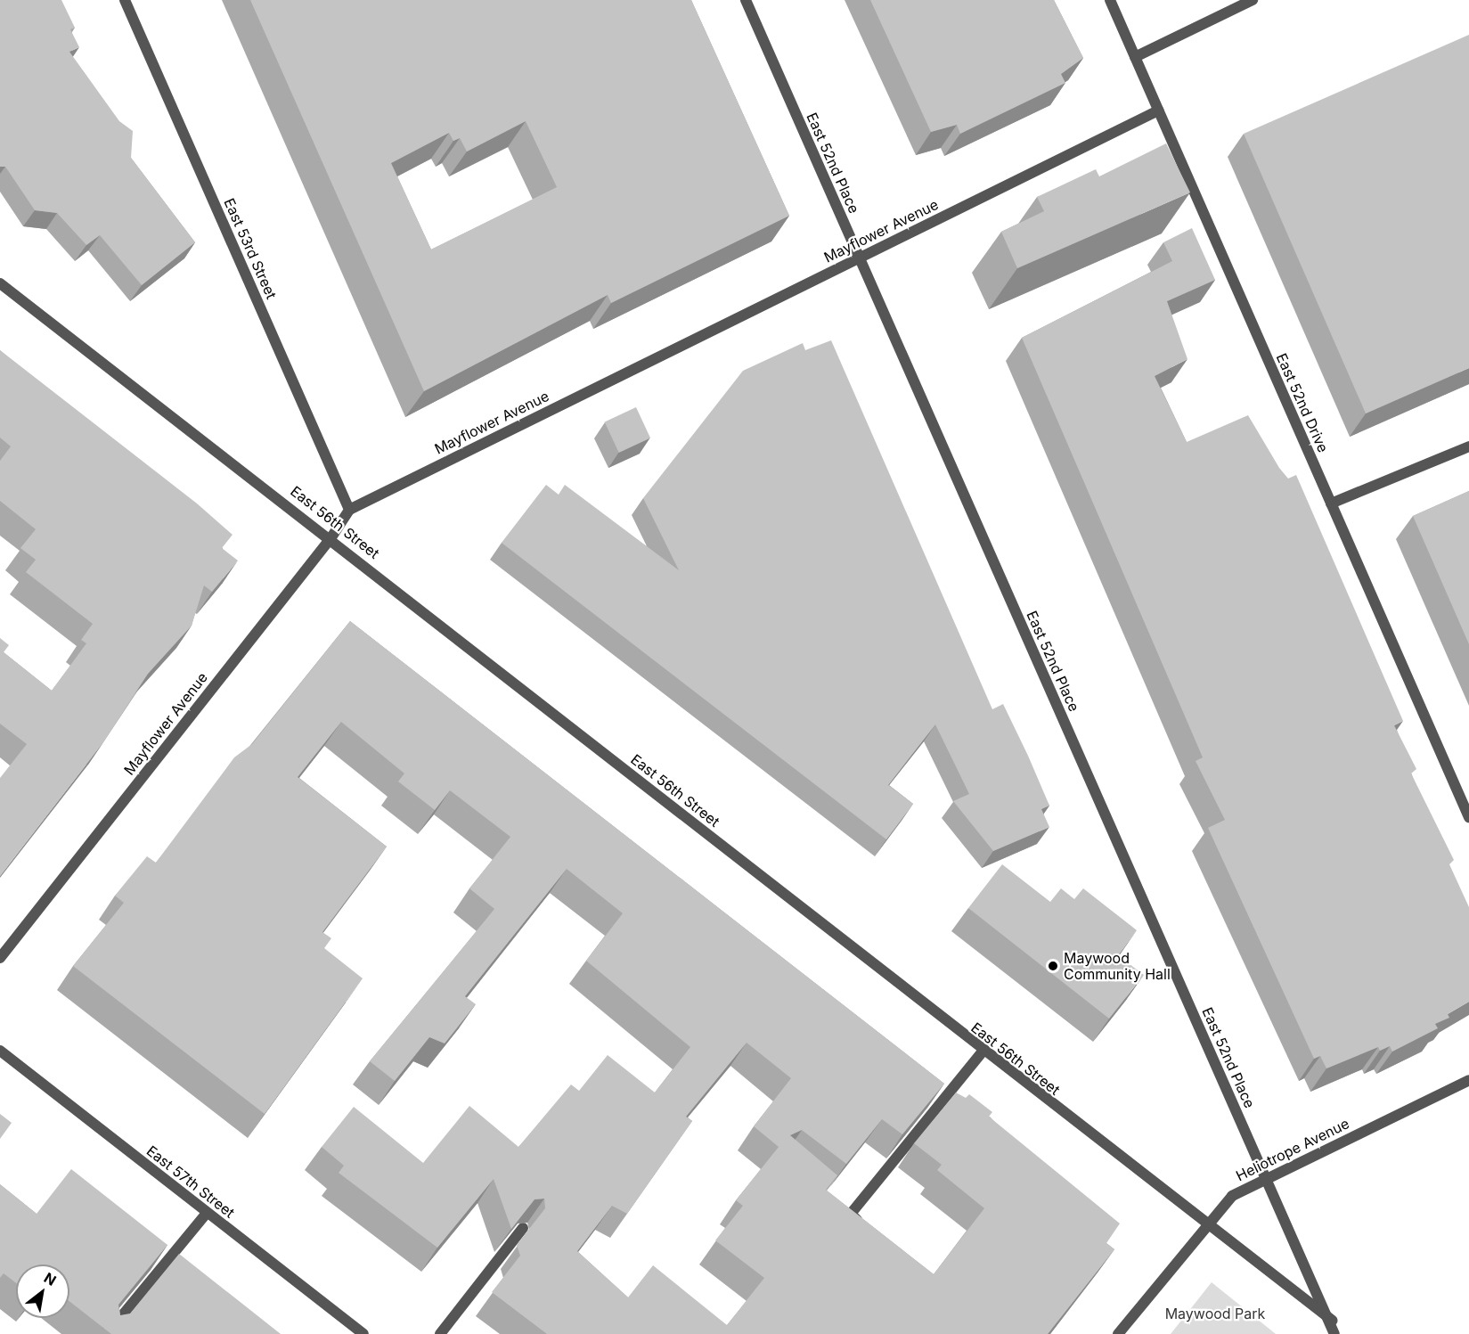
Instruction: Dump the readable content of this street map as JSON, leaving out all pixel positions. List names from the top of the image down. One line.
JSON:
{"streets":{"street":["East 52nd Place","Mayflower Avenue","East 53rd Street","East 52nd Drive","East 56th Street","Heliotrope Avenue","East 57th Street"]},"crossings":[["East 52nd Place","Mayflower Avenue"],["East 52nd Place","East 56th Street"],["East 52nd Place","Heliotrope Avenue"],["Mayflower Avenue","East 53rd Street"],["Mayflower Avenue","East 52nd Drive"],["Mayflower Avenue","East 56th Street"],["East 56th Street","Heliotrope Avenue"]],"parks":["Maywood Park"],"places":["Maywood Community Hall"],"north":"top right"}
